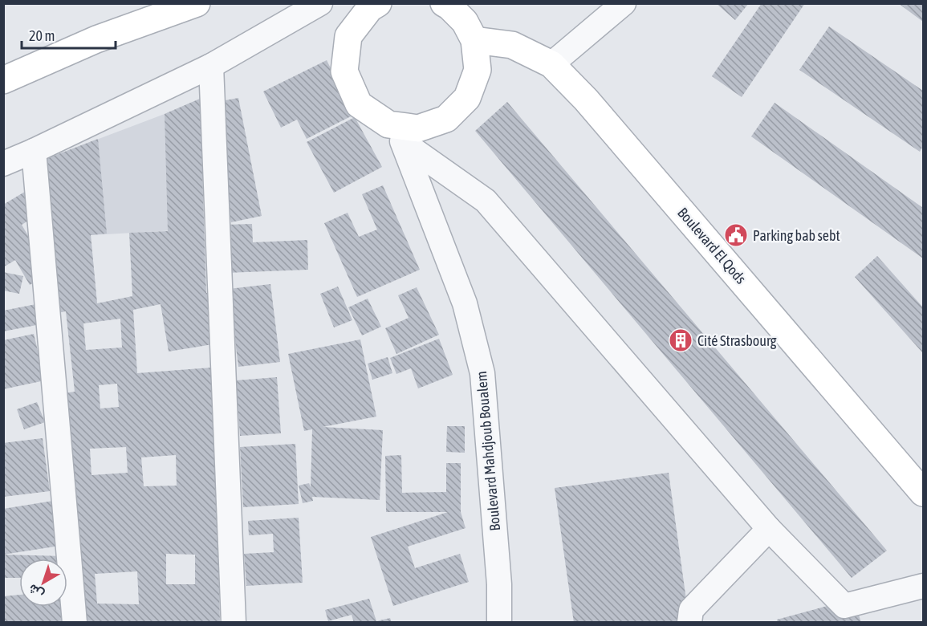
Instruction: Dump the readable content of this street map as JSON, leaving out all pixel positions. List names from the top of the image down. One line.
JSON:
{"streets":{"main road":["Boulevard El Qods"],"street":["Boulevard Mahdjoub Boualem"]},"places":{"public building":["Parking bab sebt"],"building":["Cité Strasbourg"]},"scale_bar":"20 m","north":"bottom left"}
